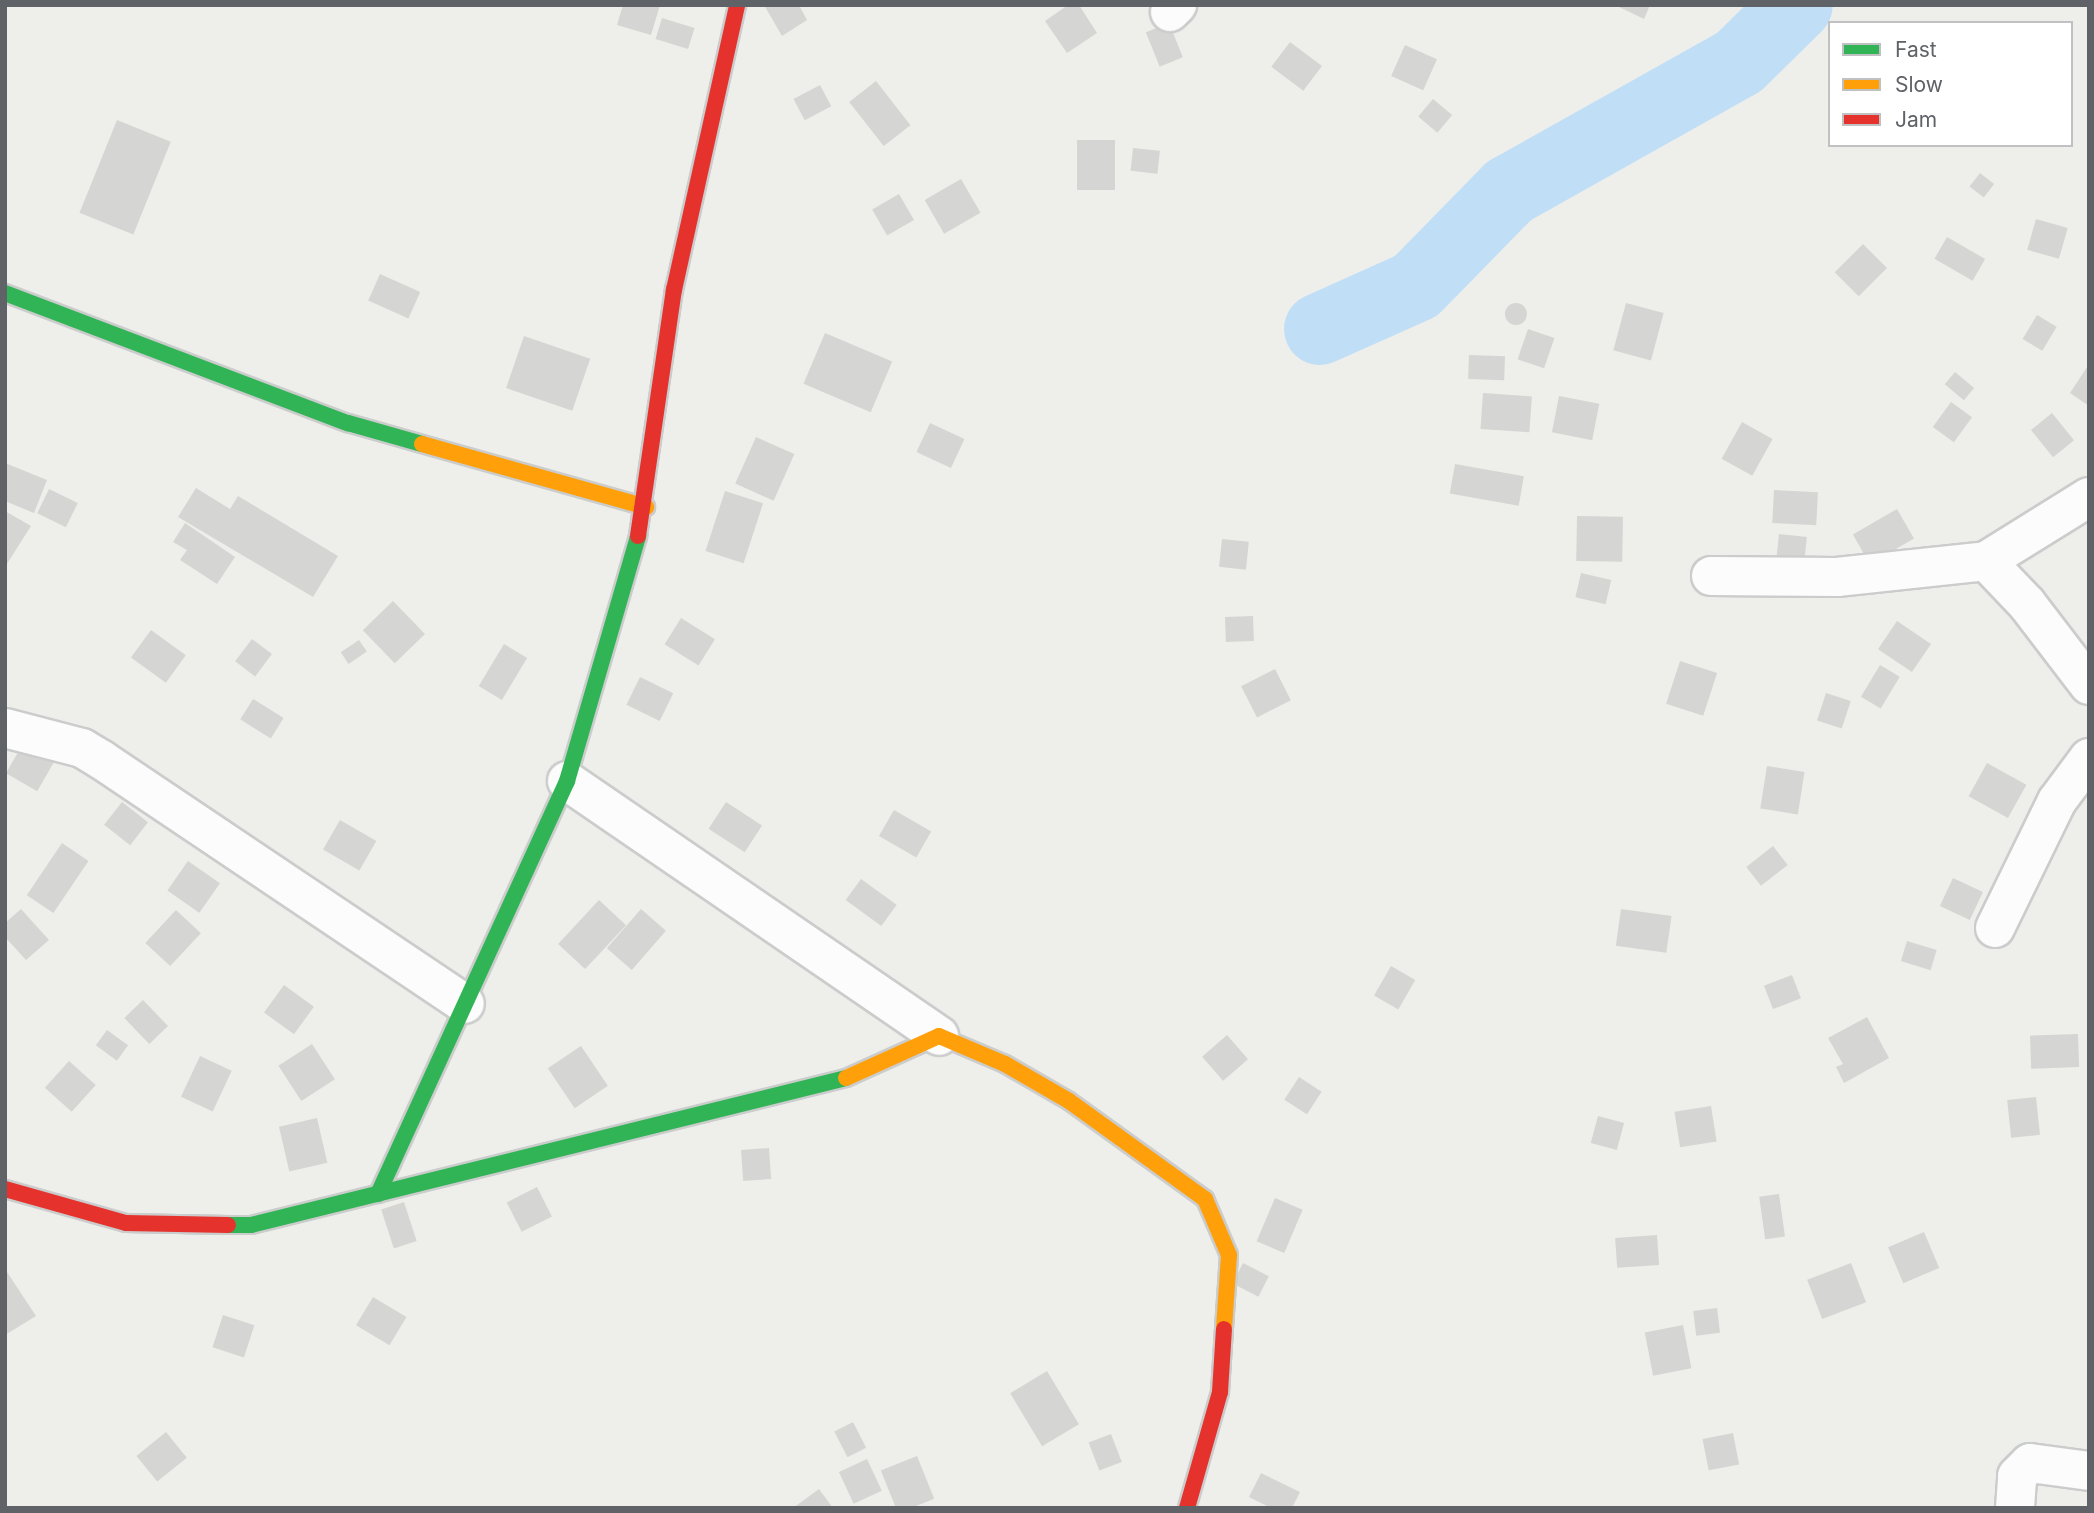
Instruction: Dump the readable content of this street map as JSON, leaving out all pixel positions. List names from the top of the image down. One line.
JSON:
{"legend":["Fast","Slow","Jam"]}
